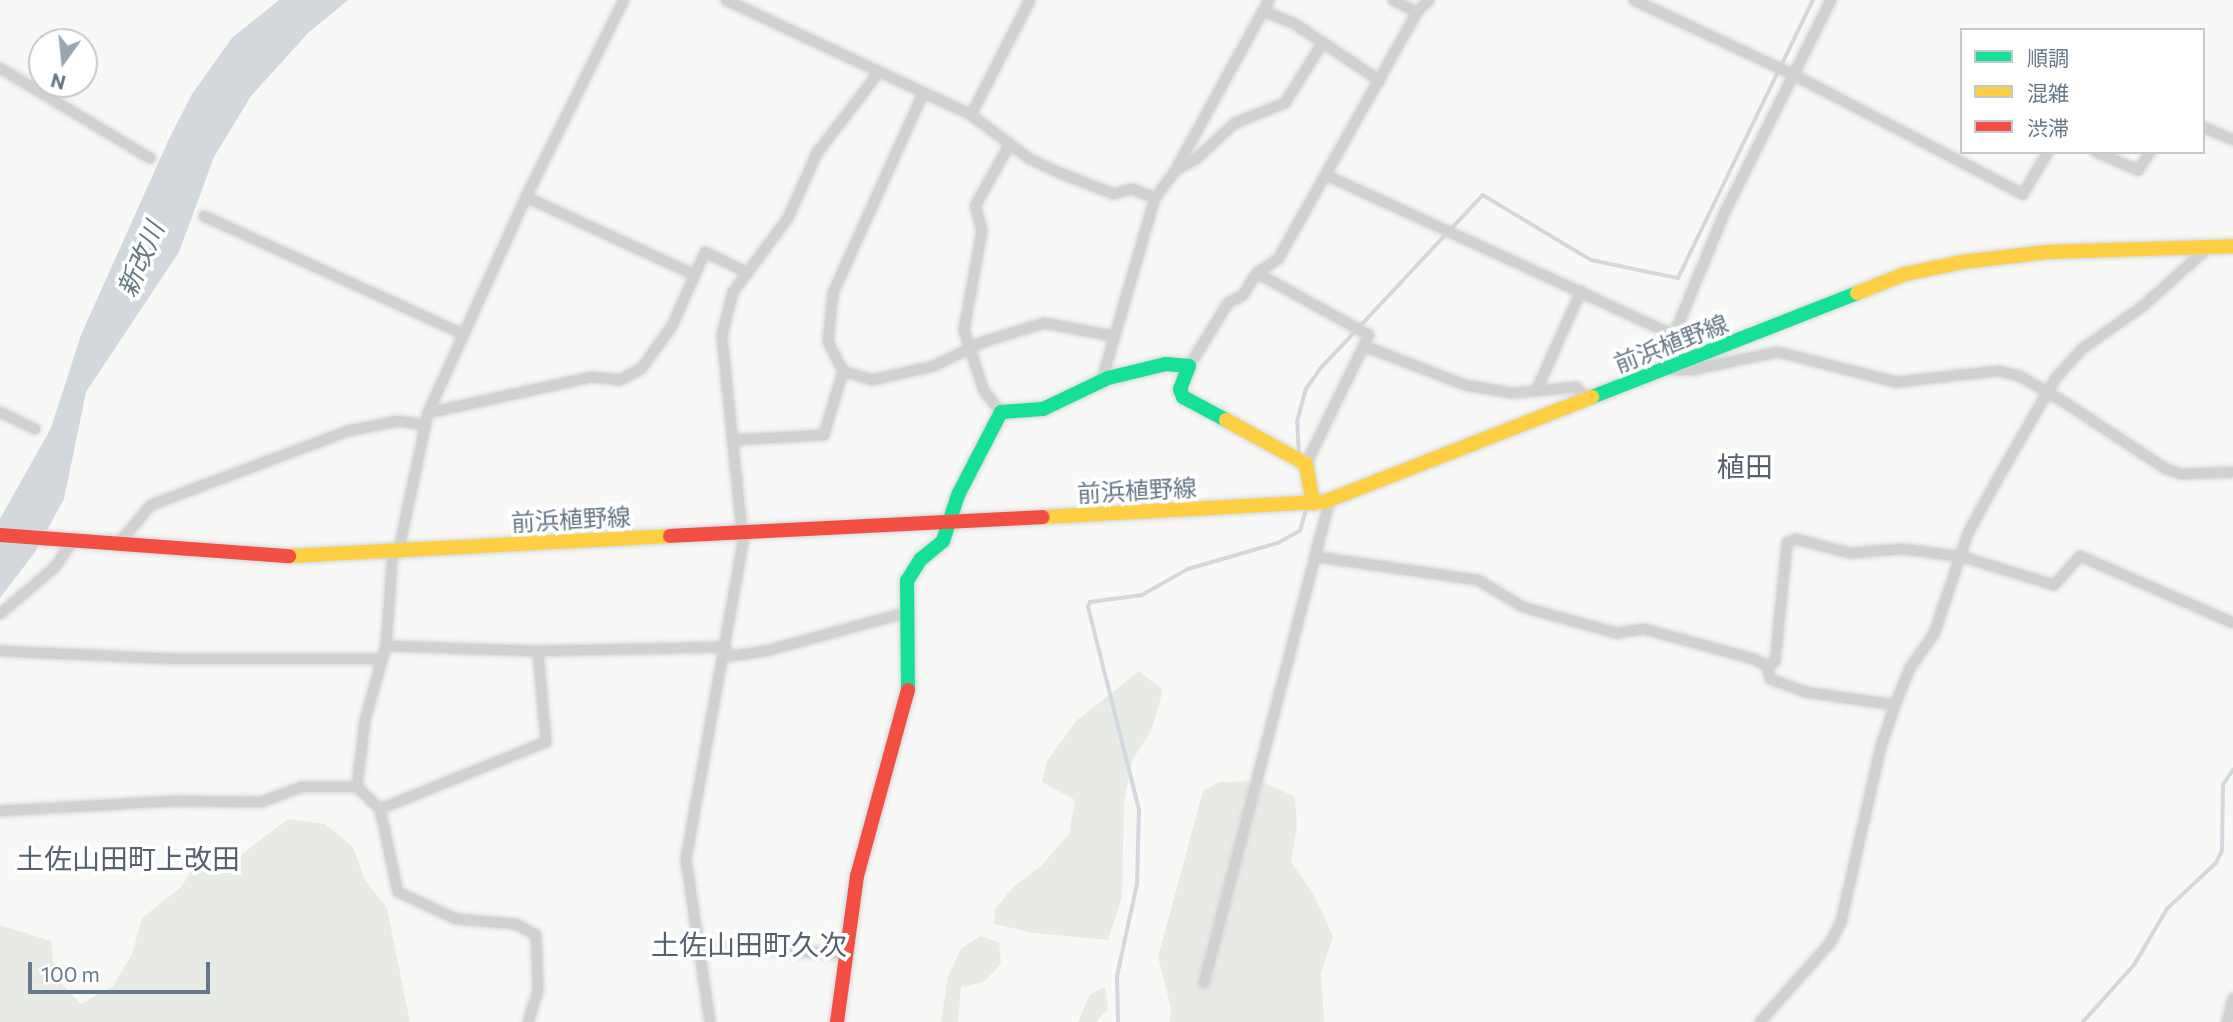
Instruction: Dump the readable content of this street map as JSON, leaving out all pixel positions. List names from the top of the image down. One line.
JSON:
{"streets":{"main road":["前浜植野線"]},"districts":["植田","土佐山田町上改田","土佐山田町久次"],"water":["新改川"],"legend":["順調","混雑","渋滞"],"scale_bar":"100 m","north":"bottom"}
